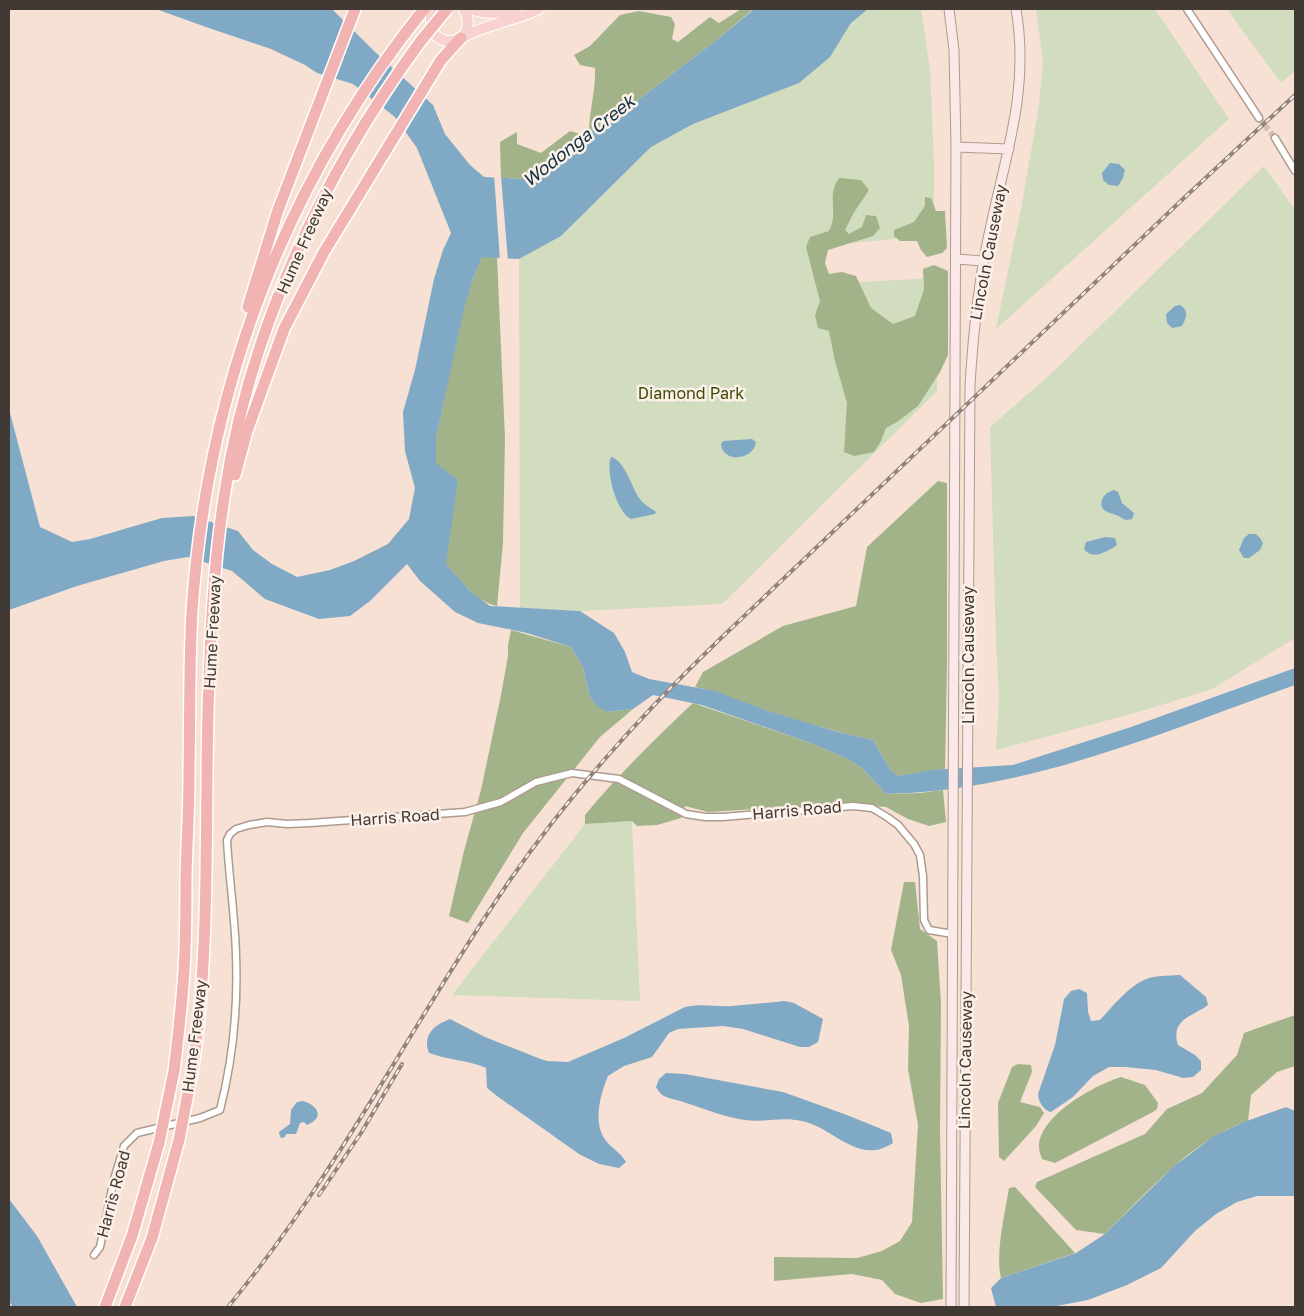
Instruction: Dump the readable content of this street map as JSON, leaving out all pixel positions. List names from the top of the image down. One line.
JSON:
{"streets":{"highway":["Hume Freeway"],"main road":["Lincoln Causeway"],"street":["Harris Road"]},"crossings":[["Lincoln Causeway","Harris Road"]],"water":["Wodonga Creek"],"parks":["Diamond Park"]}
